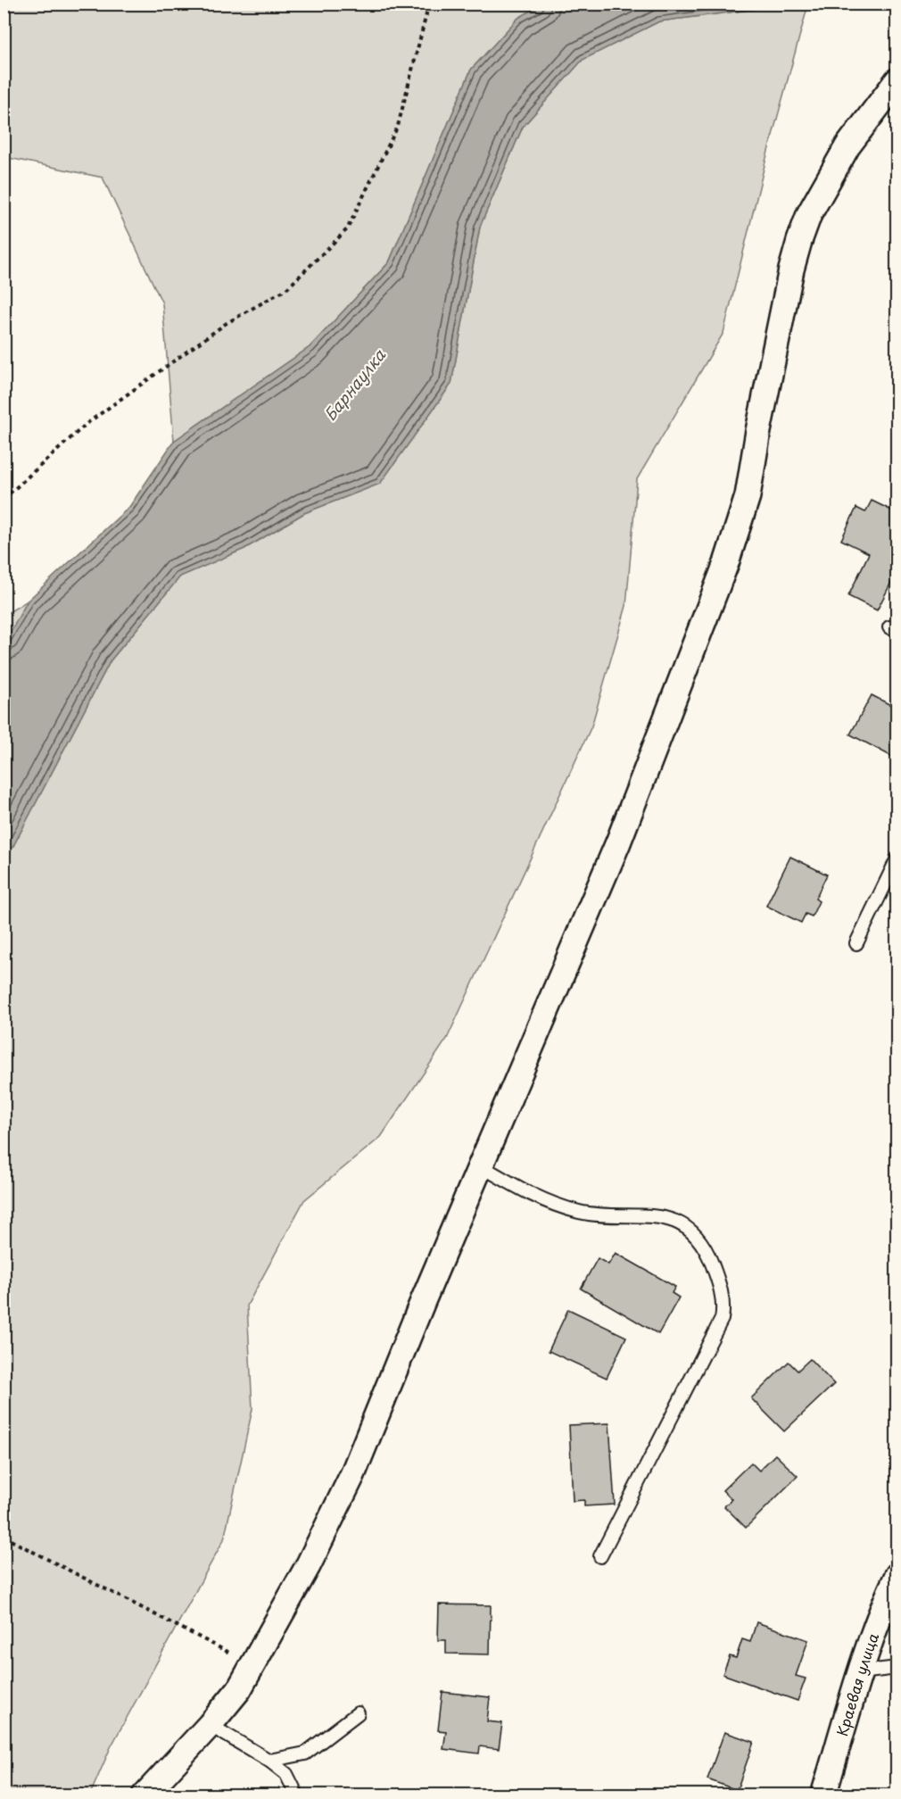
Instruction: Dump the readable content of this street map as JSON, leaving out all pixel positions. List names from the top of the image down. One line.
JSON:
{"streets":{"street":["Краевая улица"]},"water":["Барнаулка"]}
